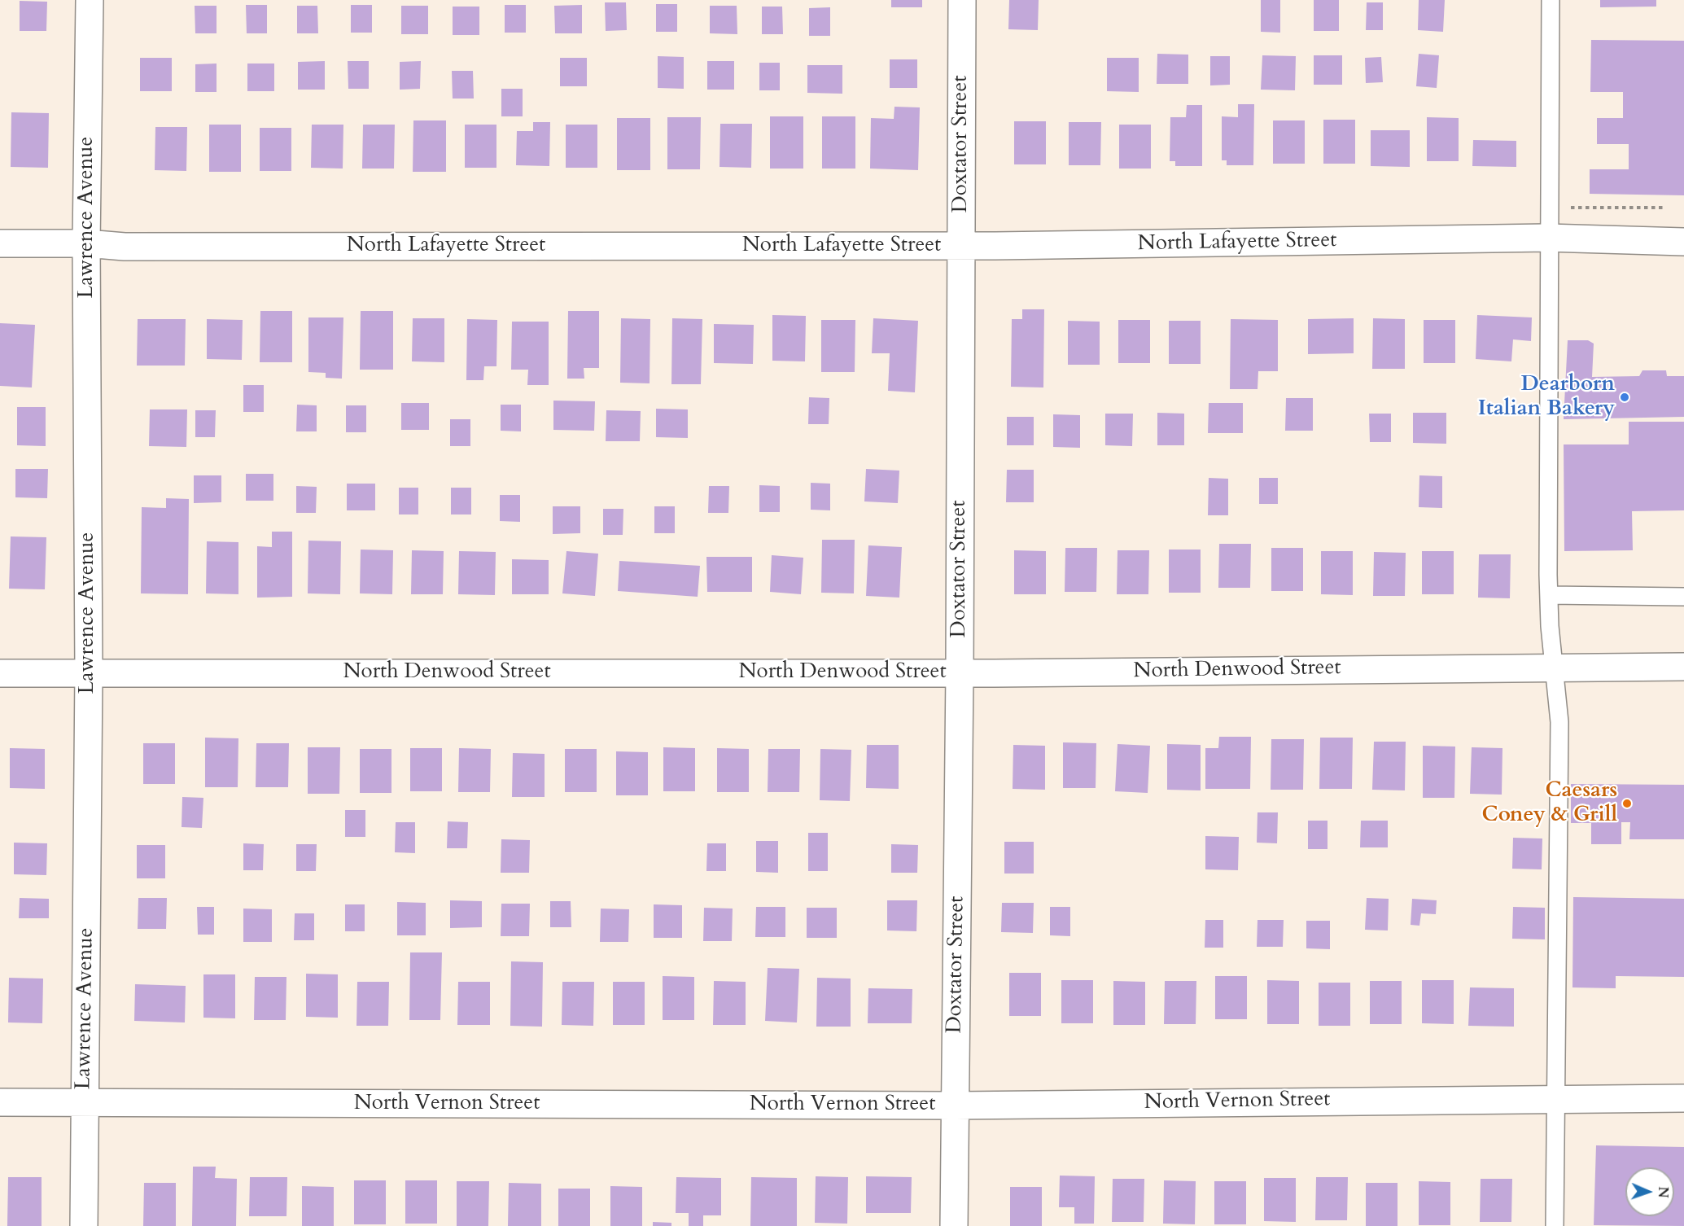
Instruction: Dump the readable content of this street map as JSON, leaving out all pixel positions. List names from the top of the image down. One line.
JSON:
{"streets":{"street":["Doxtator Street","Lawrence Avenue","North Lafayette Street","North Denwood Street","North Vernon Street"]},"crossings":[["Doxtator Street","North Lafayette Street"],["Doxtator Street","North Denwood Street"],["Doxtator Street","North Vernon Street"],["Lawrence Avenue","North Lafayette Street"],["Lawrence Avenue","North Denwood Street"],["Lawrence Avenue","North Vernon Street"]],"places":["Dearborn Italian Bakery","Caesars Coney & Grill"],"north":"right"}
